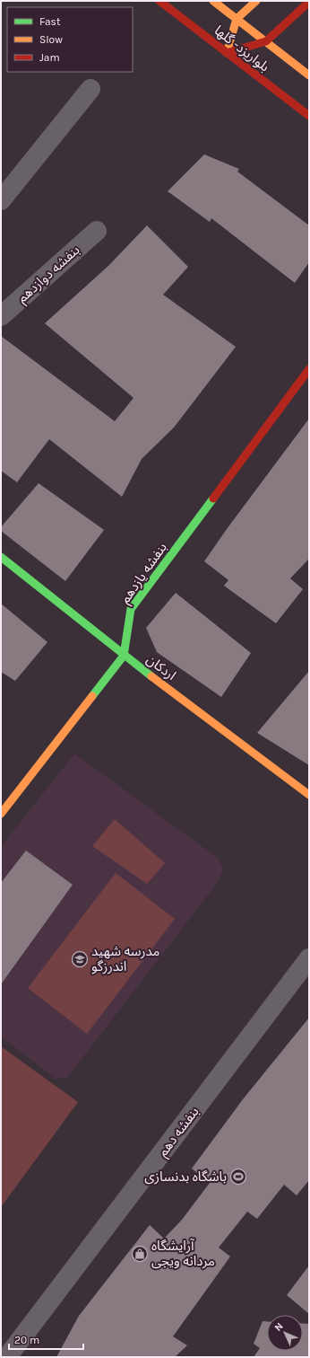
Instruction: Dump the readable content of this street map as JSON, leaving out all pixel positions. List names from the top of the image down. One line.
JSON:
{"streets":{"street":["بلواریزد- گلها","بنفشه دوازدهم","بنفشه یازدهم","اردکان","بنفشه دهم"]},"crossings":[["بنفشه یازدهم","اردکان"]],"places":{"school or university":["مدرسه شهید اندرزگو"],"sports":["باشگاه بدنسازی"],"shop":["آرایشگاه مردانه ویجی"]},"legend":["Fast","Slow","Jam"],"scale_bar":"20 m","north":"top left"}
